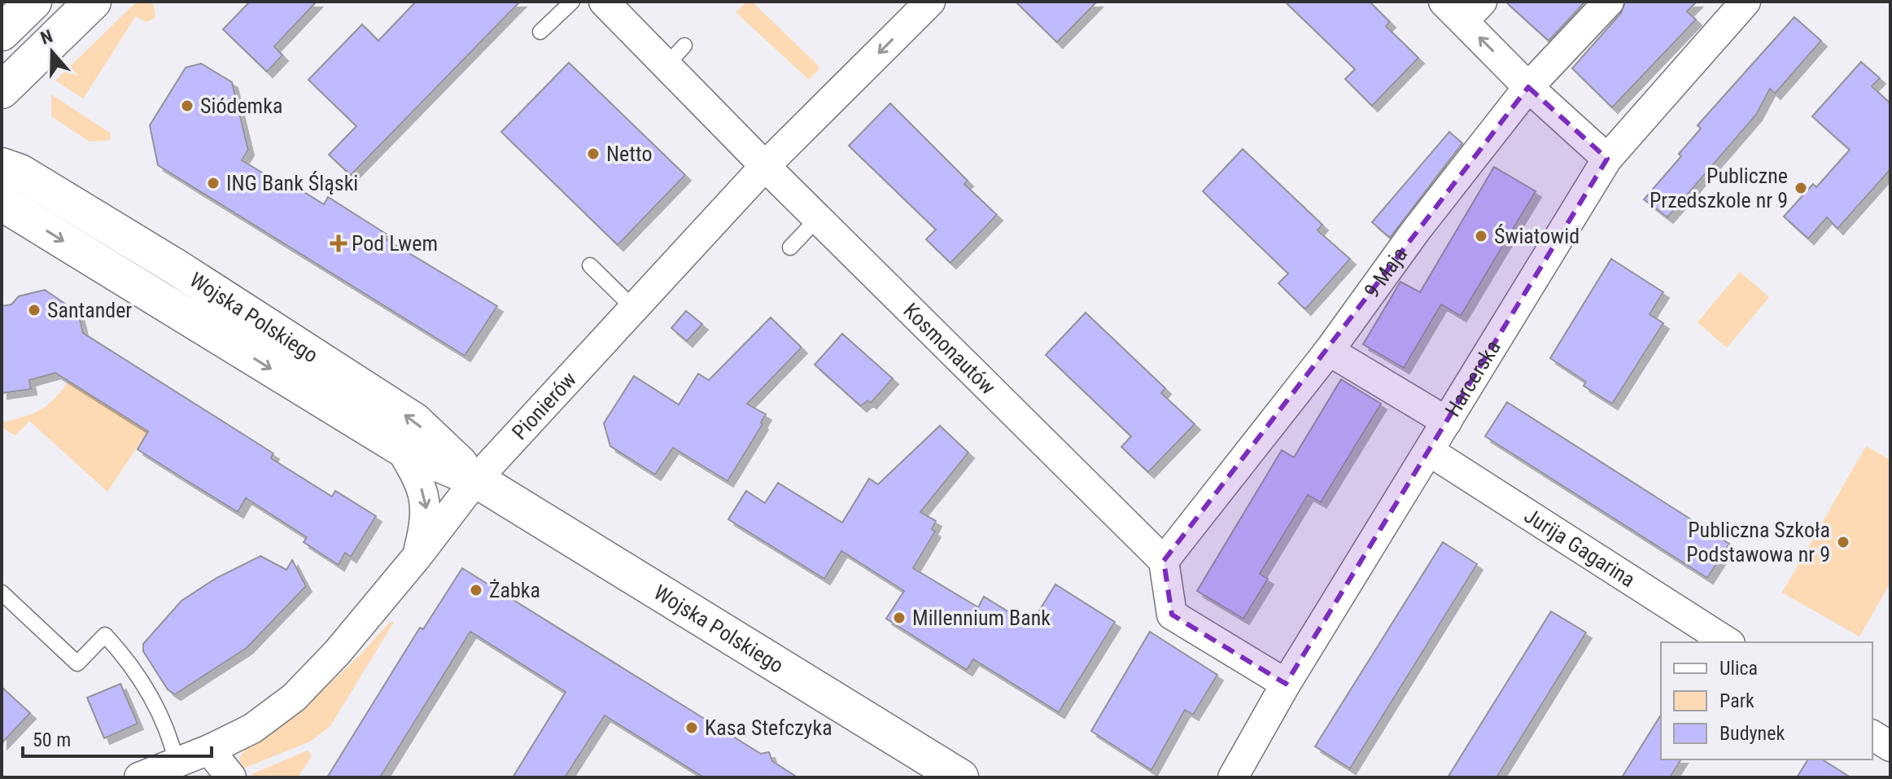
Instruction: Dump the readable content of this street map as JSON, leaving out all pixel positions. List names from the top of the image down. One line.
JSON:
{"streets":{"street":["9 Maja","Wojska Polskiego","Kosmonautów","Harcerska","Pionierów","Jurija Gagarina"]},"crossings":[["9 Maja","Kosmonautów"],["Wojska Polskiego","Pionierów"],["Kosmonautów","Pionierów"],["Harcerska","Jurija Gagarina"]],"places":{"other":["Siódemka","Netto","ING Bank Śląski","Publiczne Przedszkole nr 9","Światowid","Santander","Publiczna Szkoła Podstawowa nr 9","Żabka","Millennium Bank","Kasa Stefczyka"],"health":["Pod Lwem"]},"legend":["Ulica","Park","Budynek"],"scale_bar":"50 m","north":"top"}
